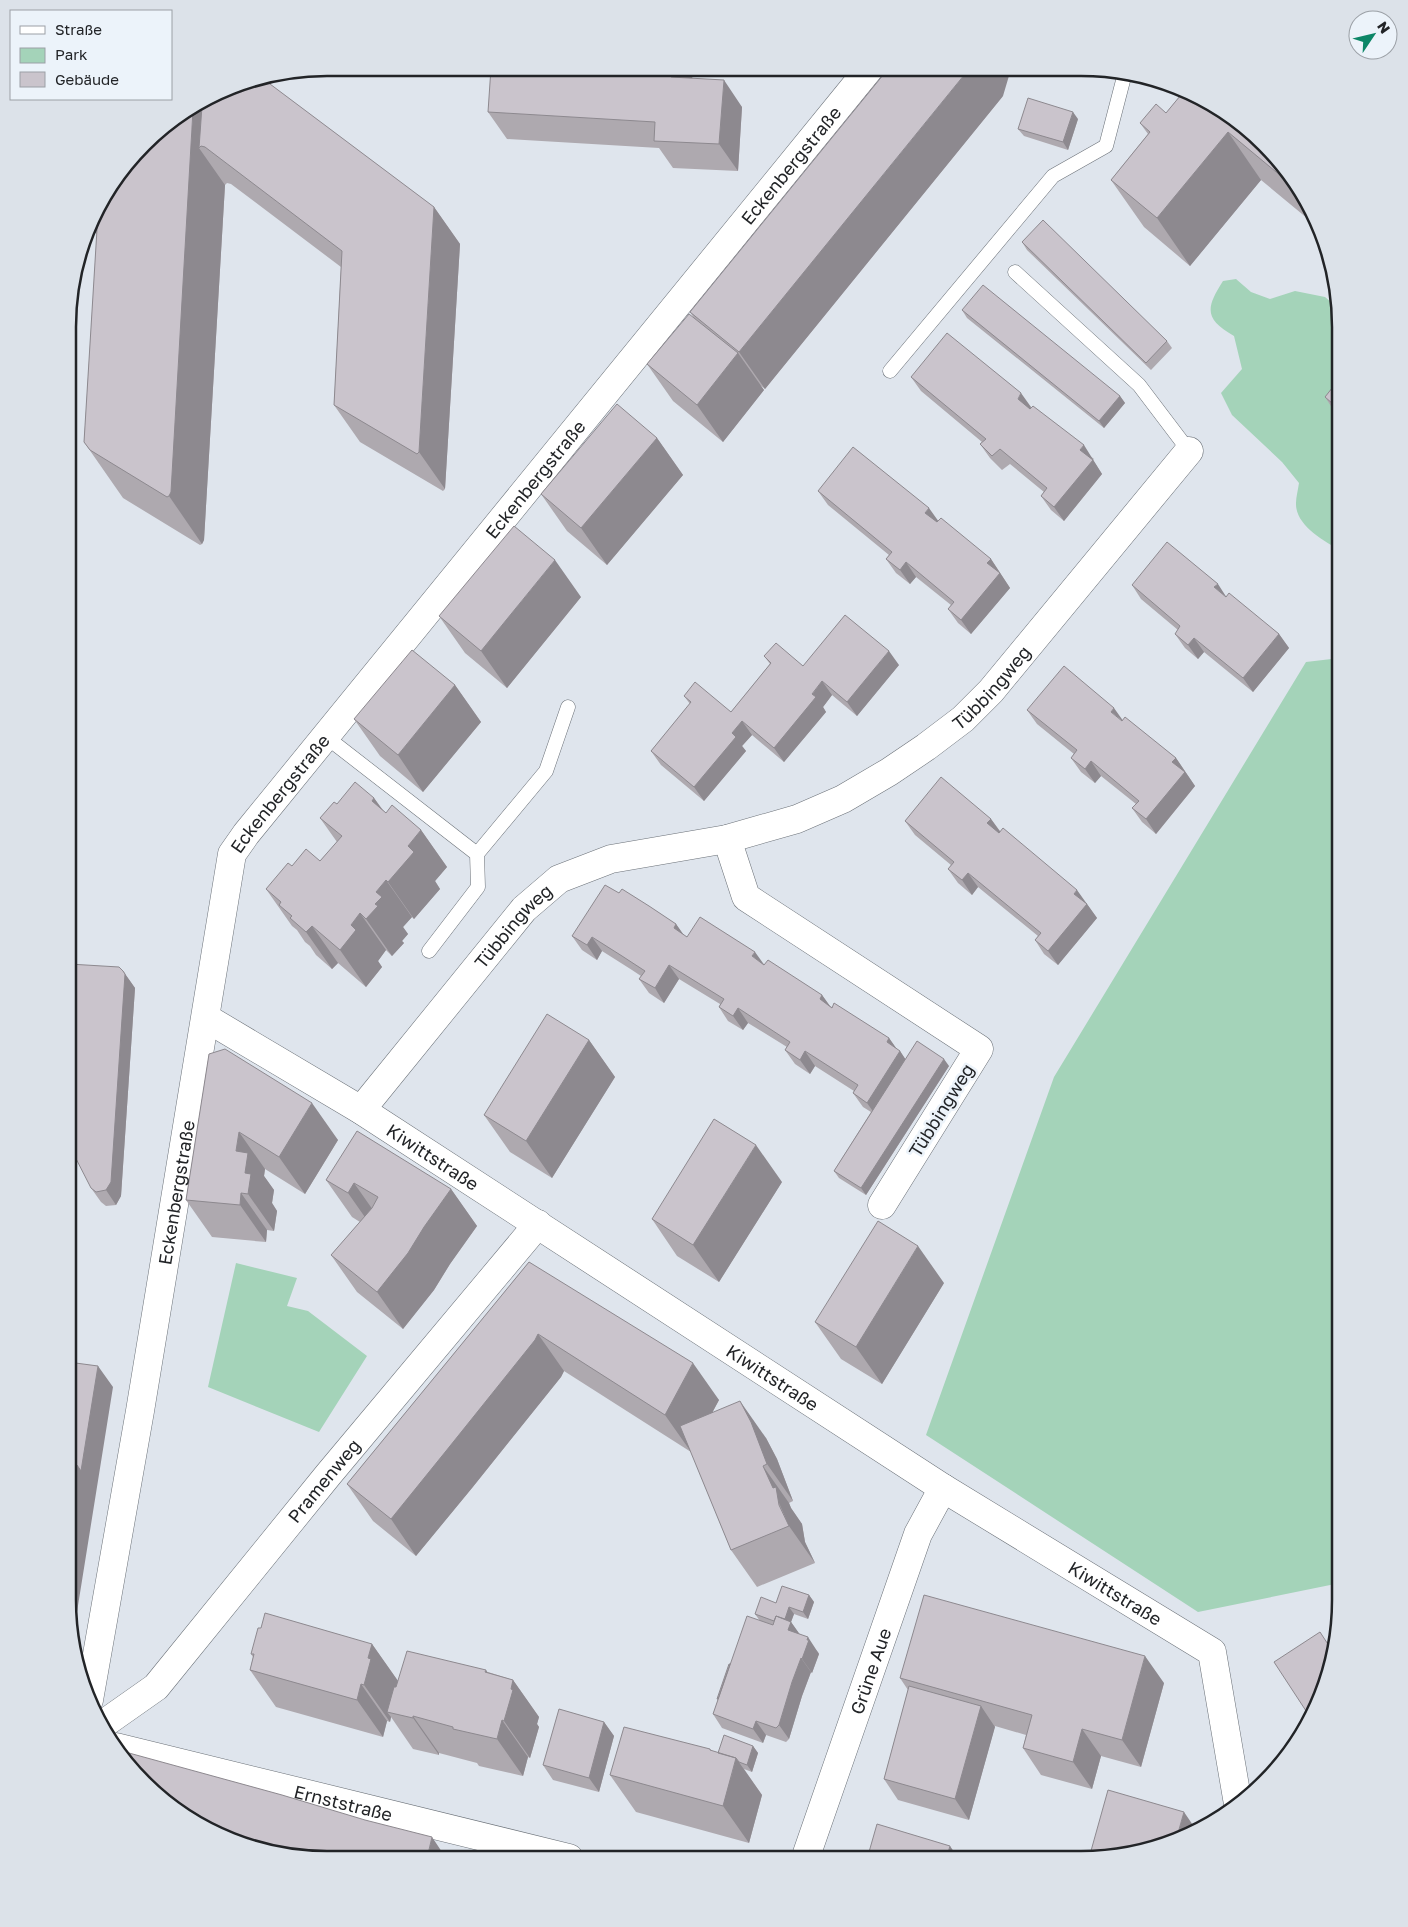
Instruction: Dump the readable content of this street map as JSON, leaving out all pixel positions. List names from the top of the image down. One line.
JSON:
{"streets":{"street":["Eckenbergstraße","Tübbingweg","Kiwittstraße","Pramenweg","Grüne Aue","Ernststraße"]},"crossings":[["Eckenbergstraße","Kiwittstraße"],["Tübbingweg","Kiwittstraße"],["Kiwittstraße","Pramenweg"],["Kiwittstraße","Grüne Aue"]],"legend":["Straße","Park","Gebäude"],"north":"top right"}
